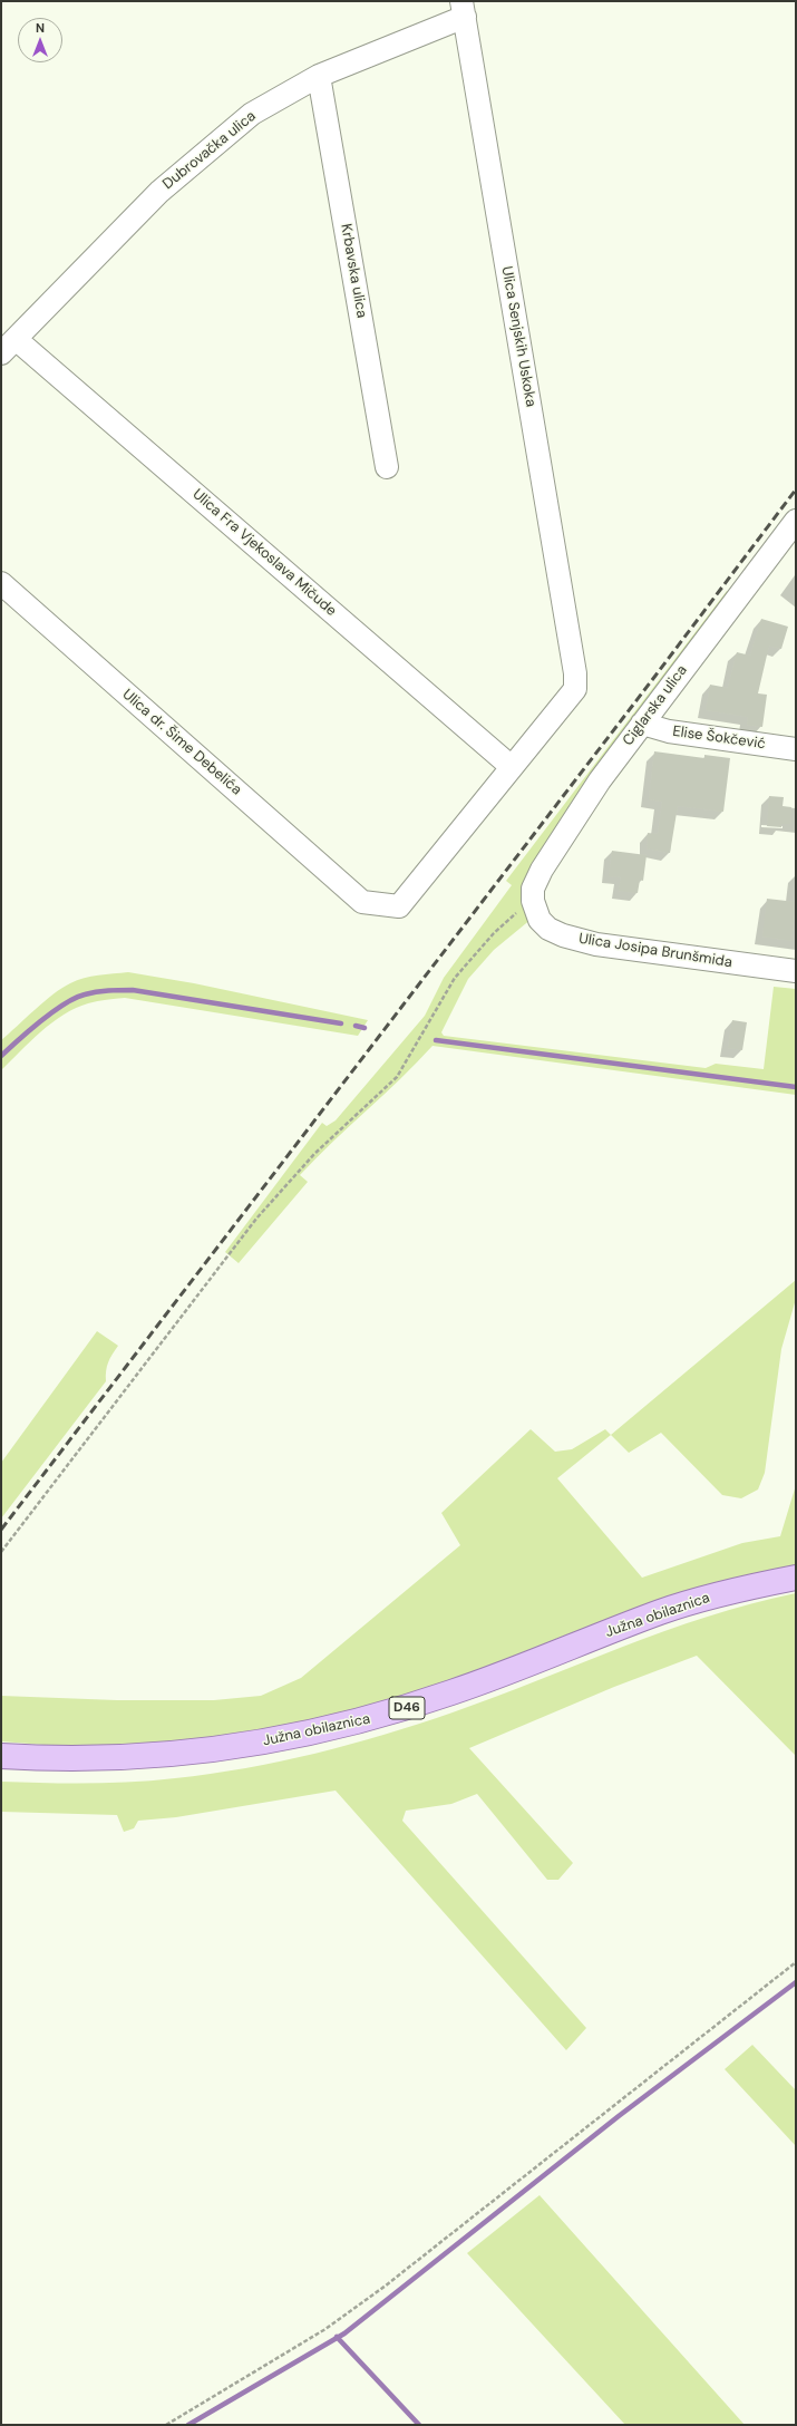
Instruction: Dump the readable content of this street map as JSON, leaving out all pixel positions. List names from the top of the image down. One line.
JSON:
{"streets":{"main road":["Južna obilaznica","D46"],"street":["Dubrovačka ulica","Krbavska ulica","Ulica Senjskih Uskoka","Ulica Fra Vjekoslava Mičude","Ciglarska ulica","Elise Šokčević","Ulica dr. Šime Debelića","Ulica Josipa Brunšmida"]},"crossings":[["Dubrovačka ulica","Krbavska ulica"],["Dubrovačka ulica","Ulica Senjskih Uskoka"],["Dubrovačka ulica","Ulica Fra Vjekoslava Mičude"],["Ulica Senjskih Uskoka","Ulica Fra Vjekoslava Mičude"],["Ulica Senjskih Uskoka","Ulica dr. Šime Debelića"],["Ulica Fra Vjekoslava Mičude","Ulica dr. Šime Debelića"],["Ciglarska ulica","Elise Šokčević"],["Ciglarska ulica","Ulica Josipa Brunšmida"]],"north":"top"}
